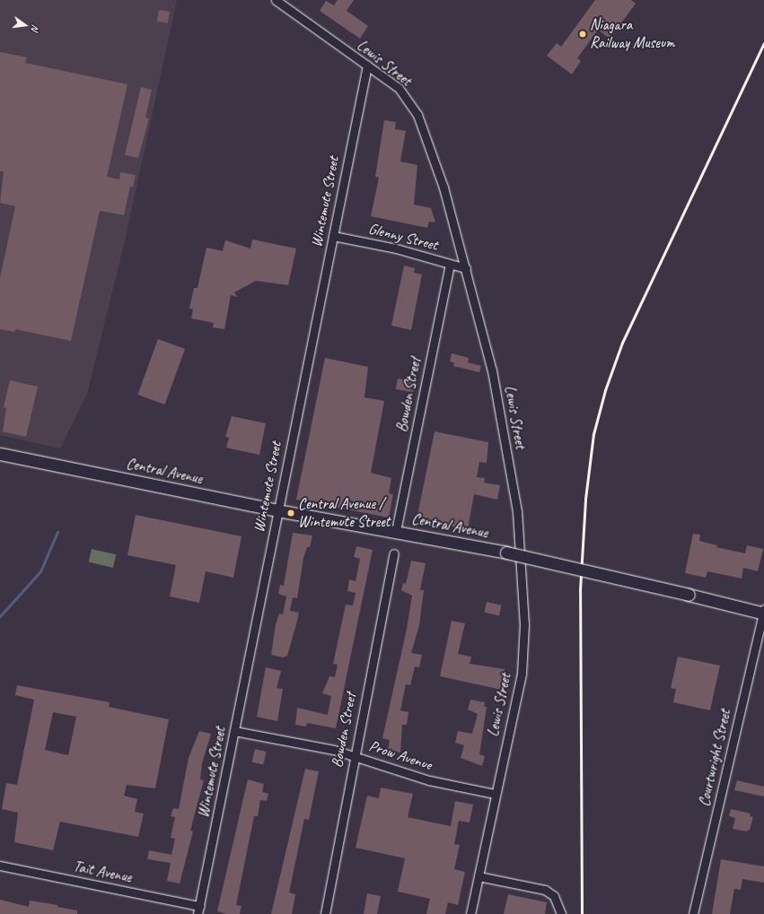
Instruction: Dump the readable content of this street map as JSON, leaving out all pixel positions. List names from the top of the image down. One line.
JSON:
{"streets":{"main road":["Central Avenue"],"street":["Lewis Street","Wintemute Street","Glenny Street","Bowden Street","Prow Avenue","Courtwright Street","Tait Avenue"]},"crossings":[["Lewis Street","Wintemute Street"],["Lewis Street","Glenny Street"],["Lewis Street","Prow Avenue"],["Wintemute Street","Glenny Street"],["Wintemute Street","Central Avenue"],["Wintemute Street","Prow Avenue"],["Wintemute Street","Tait Avenue"],["Glenny Street","Bowden Street"],["Bowden Street","Central Avenue"],["Bowden Street","Prow Avenue"],["Central Avenue","Courtwright Street"]],"places":["Niagara Railway Museum","Central Avenue / Wintemute Street"],"north":"right"}
